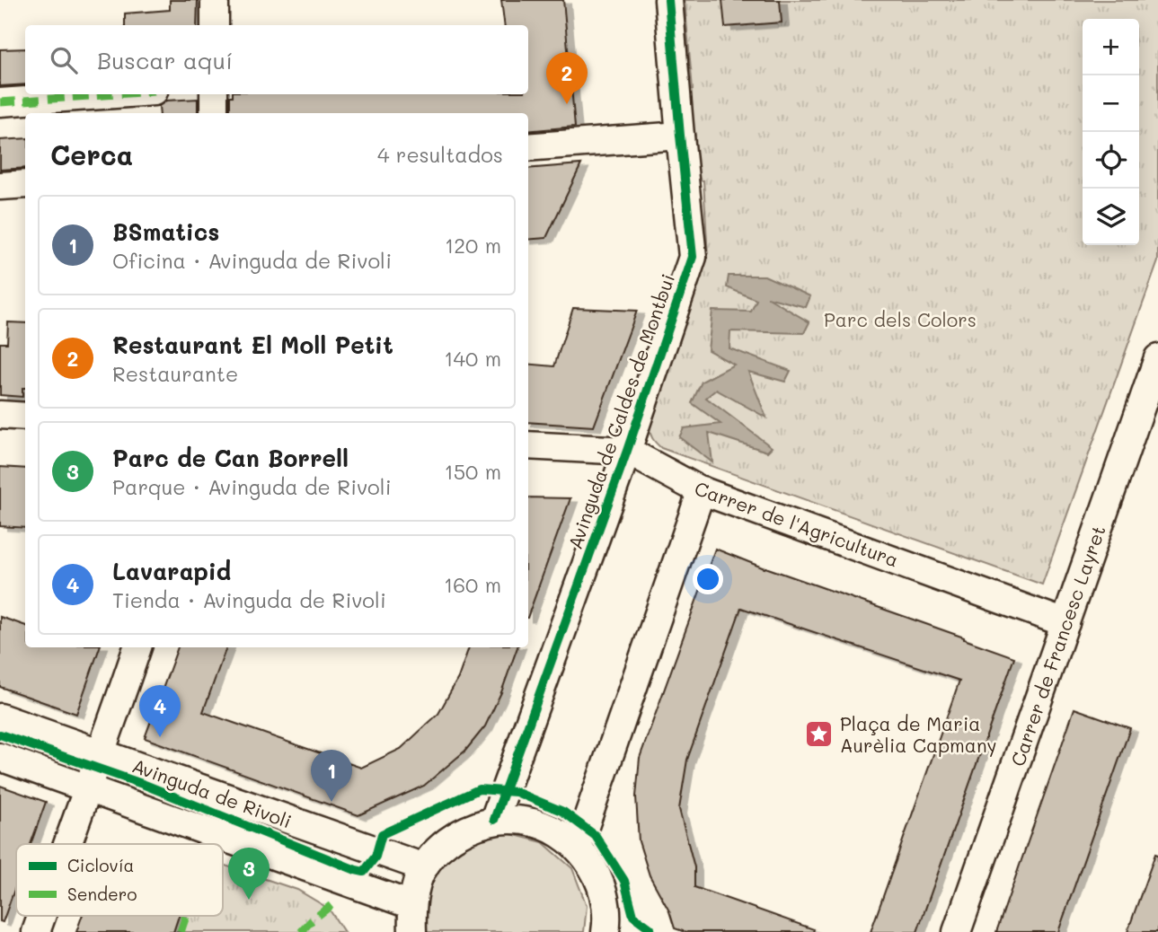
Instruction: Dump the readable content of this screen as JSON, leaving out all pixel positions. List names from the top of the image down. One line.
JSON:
{"streets":{"street":["Avinguda de Caldes de Montbui","Carrer de l'Agricultura","Carrer de Francesc Layret","Avinguda de Rivoli"]},"crossings":[["Avinguda de Caldes de Montbui","Carrer de l'Agricultura"],["Carrer de l'Agricultura","Carrer de Francesc Layret"]],"parks":["Parc dels Colors"],"places":{"place":["Plaça de Maria Aurèlia Capmany"]},"legend":["Ciclovía","Sendero"],"page":{"map_buttons":["+","−"],"search":"Buscar aquí","pins":["2","4","1","3"],"heading":["Cerca","4 resultados"],"list":[{"mark":"1","name":"BSmatics","note":"Oficina · Avinguda de Rivoli","value":"120 m"},{"mark":"2","name":"Restaurant El Moll Petit","note":"Restaurante","value":"140 m"},{"mark":"3","name":"Parc de Can Borrell","note":"Parque · Avinguda de Rivoli","value":"150 m"},{"mark":"4","name":"Lavarapid","note":"Tienda · Avinguda de Rivoli","value":"160 m"}]}}
